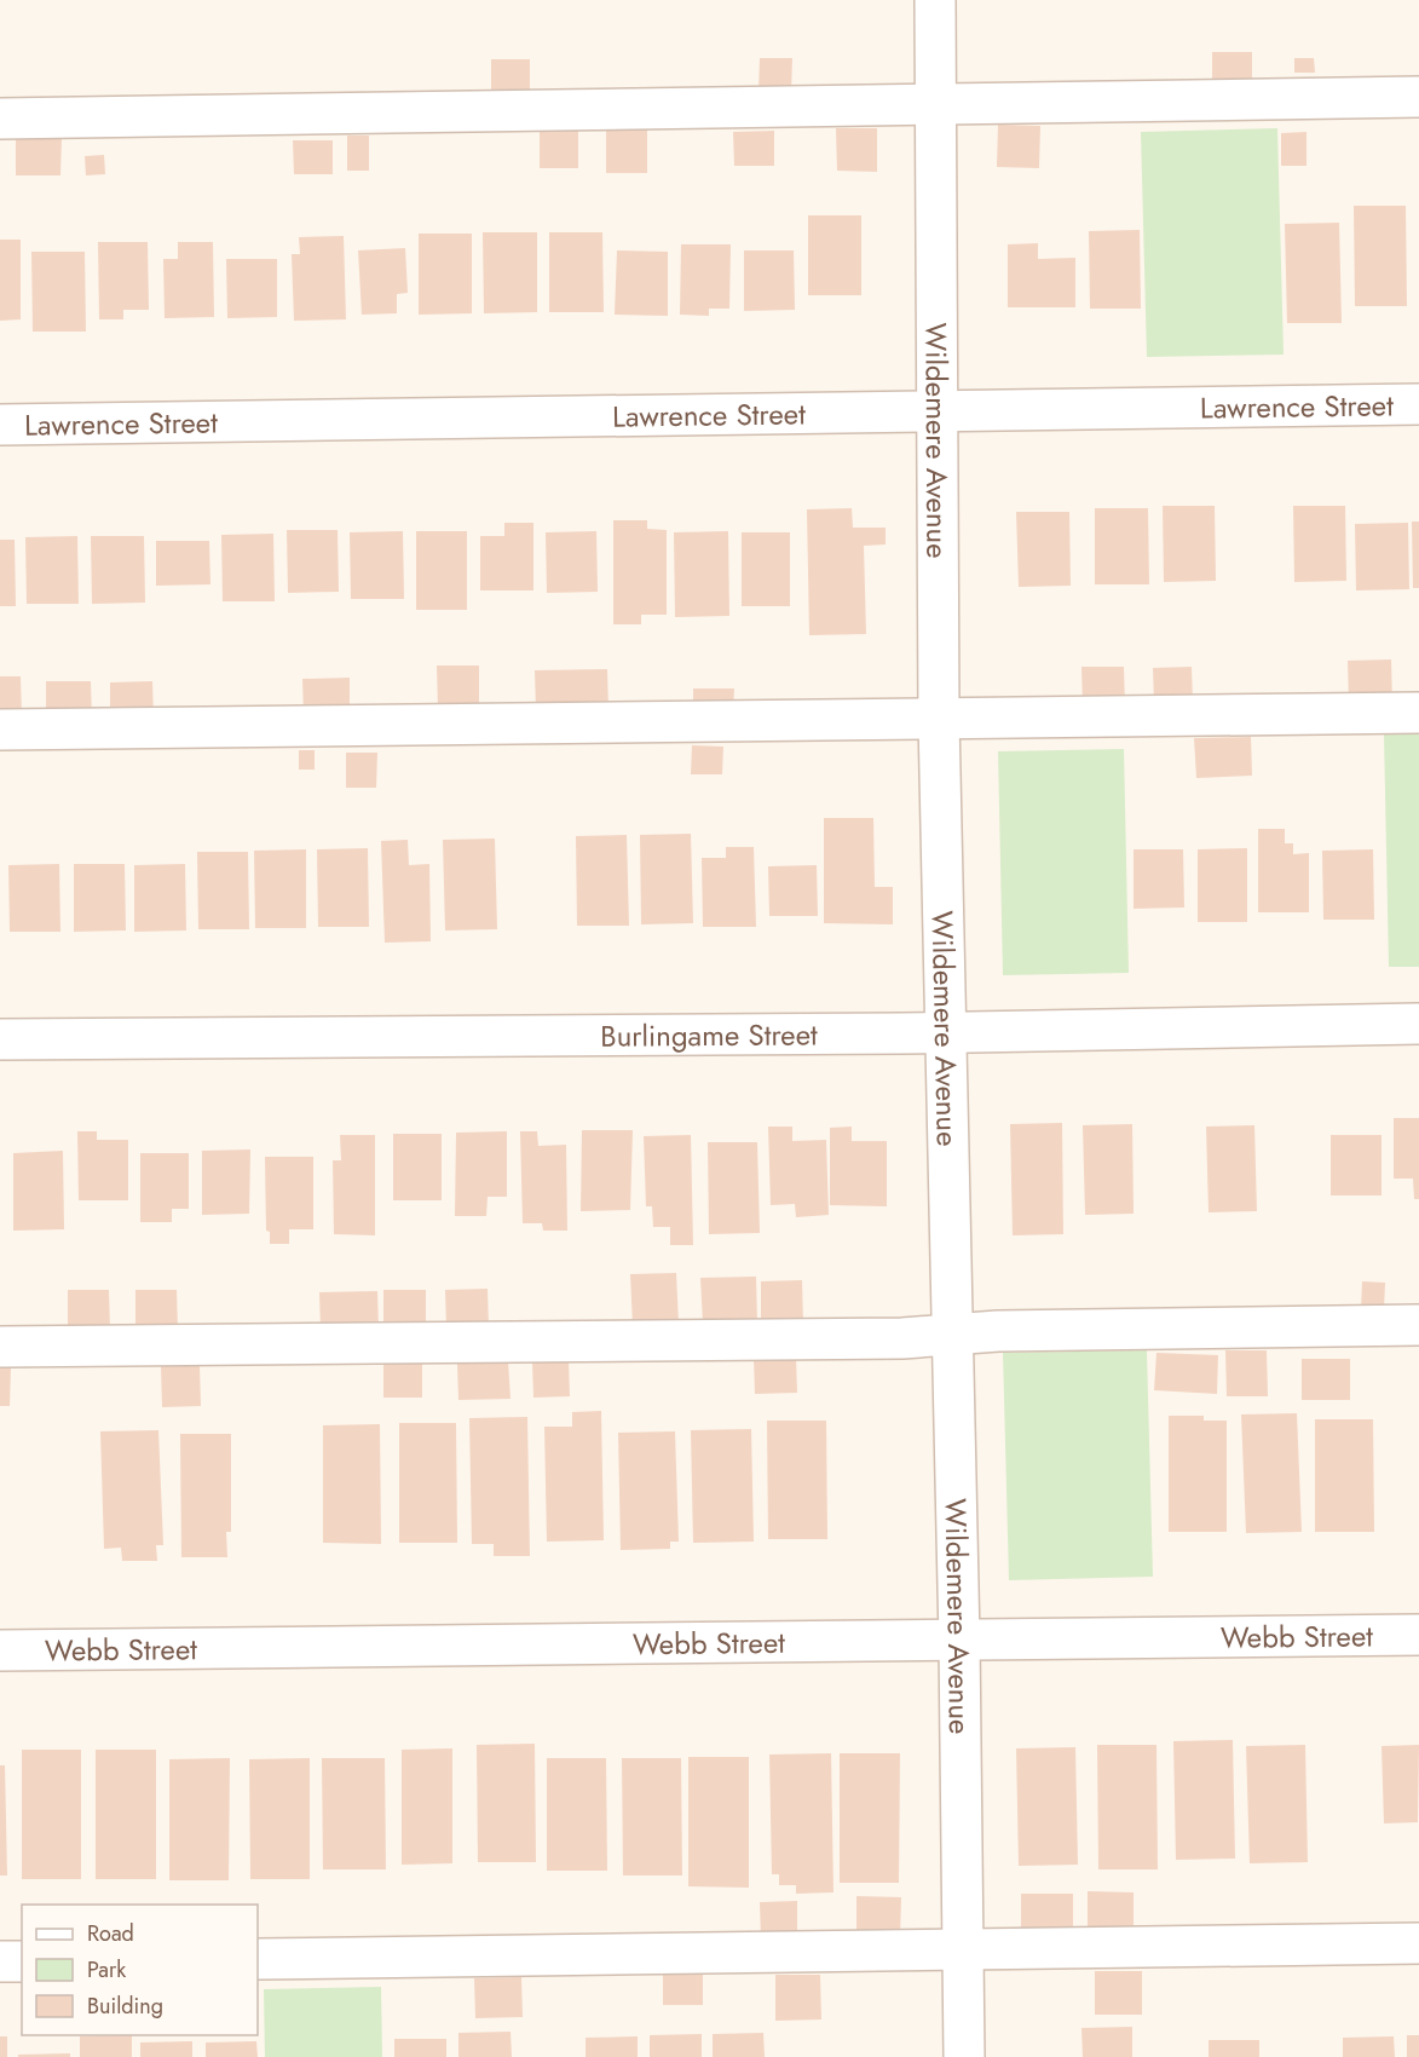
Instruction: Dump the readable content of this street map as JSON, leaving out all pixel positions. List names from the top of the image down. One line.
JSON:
{"streets":{"street":["Lawrence Street","Wildemere Avenue","Burlingame Street","Webb Street"]},"crossings":[["Lawrence Street","Wildemere Avenue"],["Wildemere Avenue","Burlingame Street"],["Wildemere Avenue","Webb Street"]],"legend":["Road","Park","Building"]}
